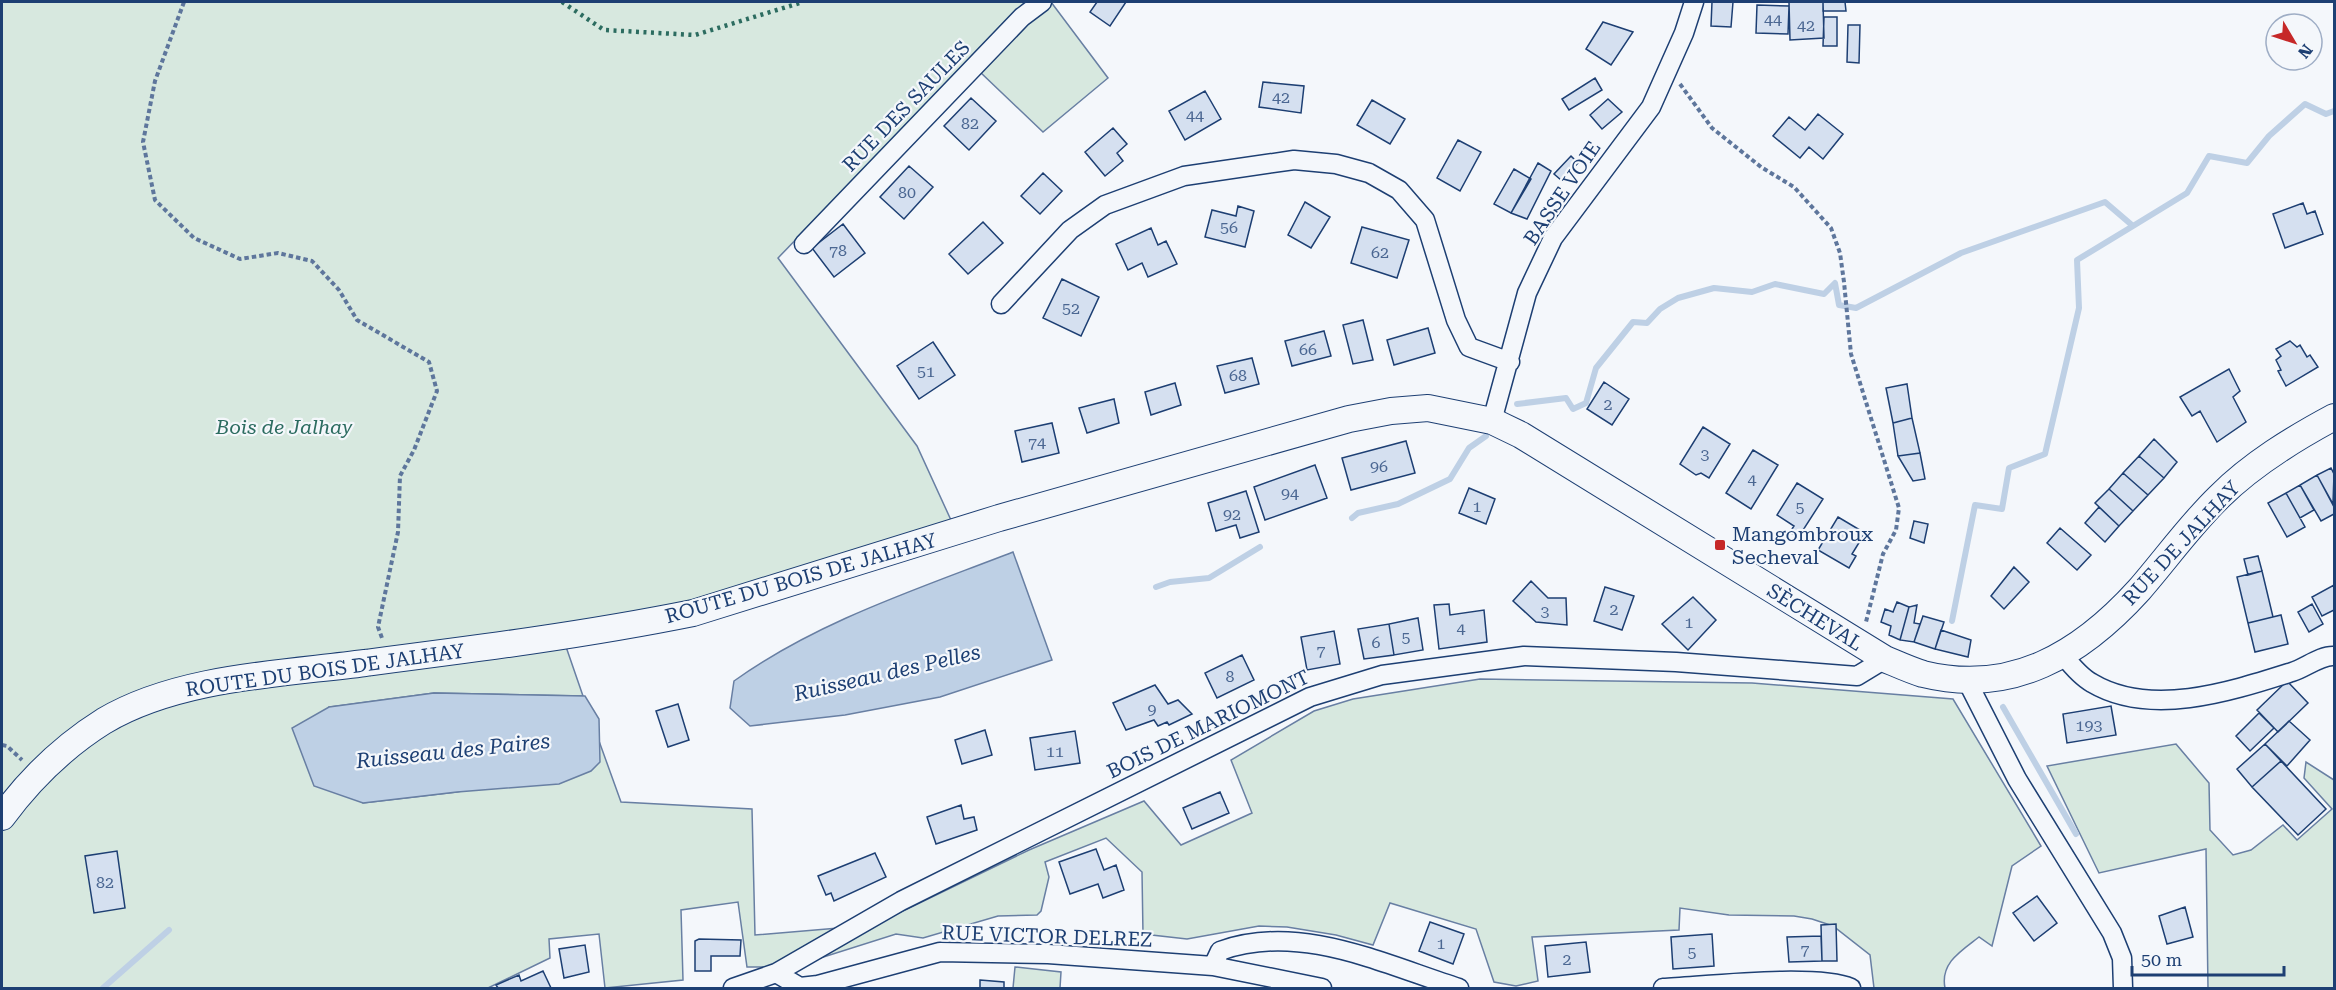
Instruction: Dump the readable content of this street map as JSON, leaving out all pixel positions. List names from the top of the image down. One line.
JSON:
{"streets":{"main road":["RUE DE JALHAY","ROUTE DU BOIS DE JALHAY","SÈCHEVAL"],"street":["RUE DES SAULES","BASSE VOIE","BOIS DE MARIOMONT","RUE VICTOR DELREZ"]},"crossings":[["BASSE VOIE","ROUTE DU BOIS DE JALHAY"],["RUE DE JALHAY","SÈCHEVAL"],["ROUTE DU BOIS DE JALHAY","SÈCHEVAL"],["SÈCHEVAL","BOIS DE MARIOMONT"],["BOIS DE MARIOMONT","RUE VICTOR DELREZ"]],"water":["Ruisseau des Pelles","Ruisseau des Paires"],"parks":["Bois de Jalhay"],"places":{"transit":["Mangombroux Secheval"]},"house_numbers":["44","42","42","44","82","80","56","78","62","52","66","51","68","2","74","3","96","4","94","1","5","92","2","3","1","4","5","6","7","8","9","193","11","82","1","7","5","2"],"scale_bar":"50 m","north":"bottom right"}
